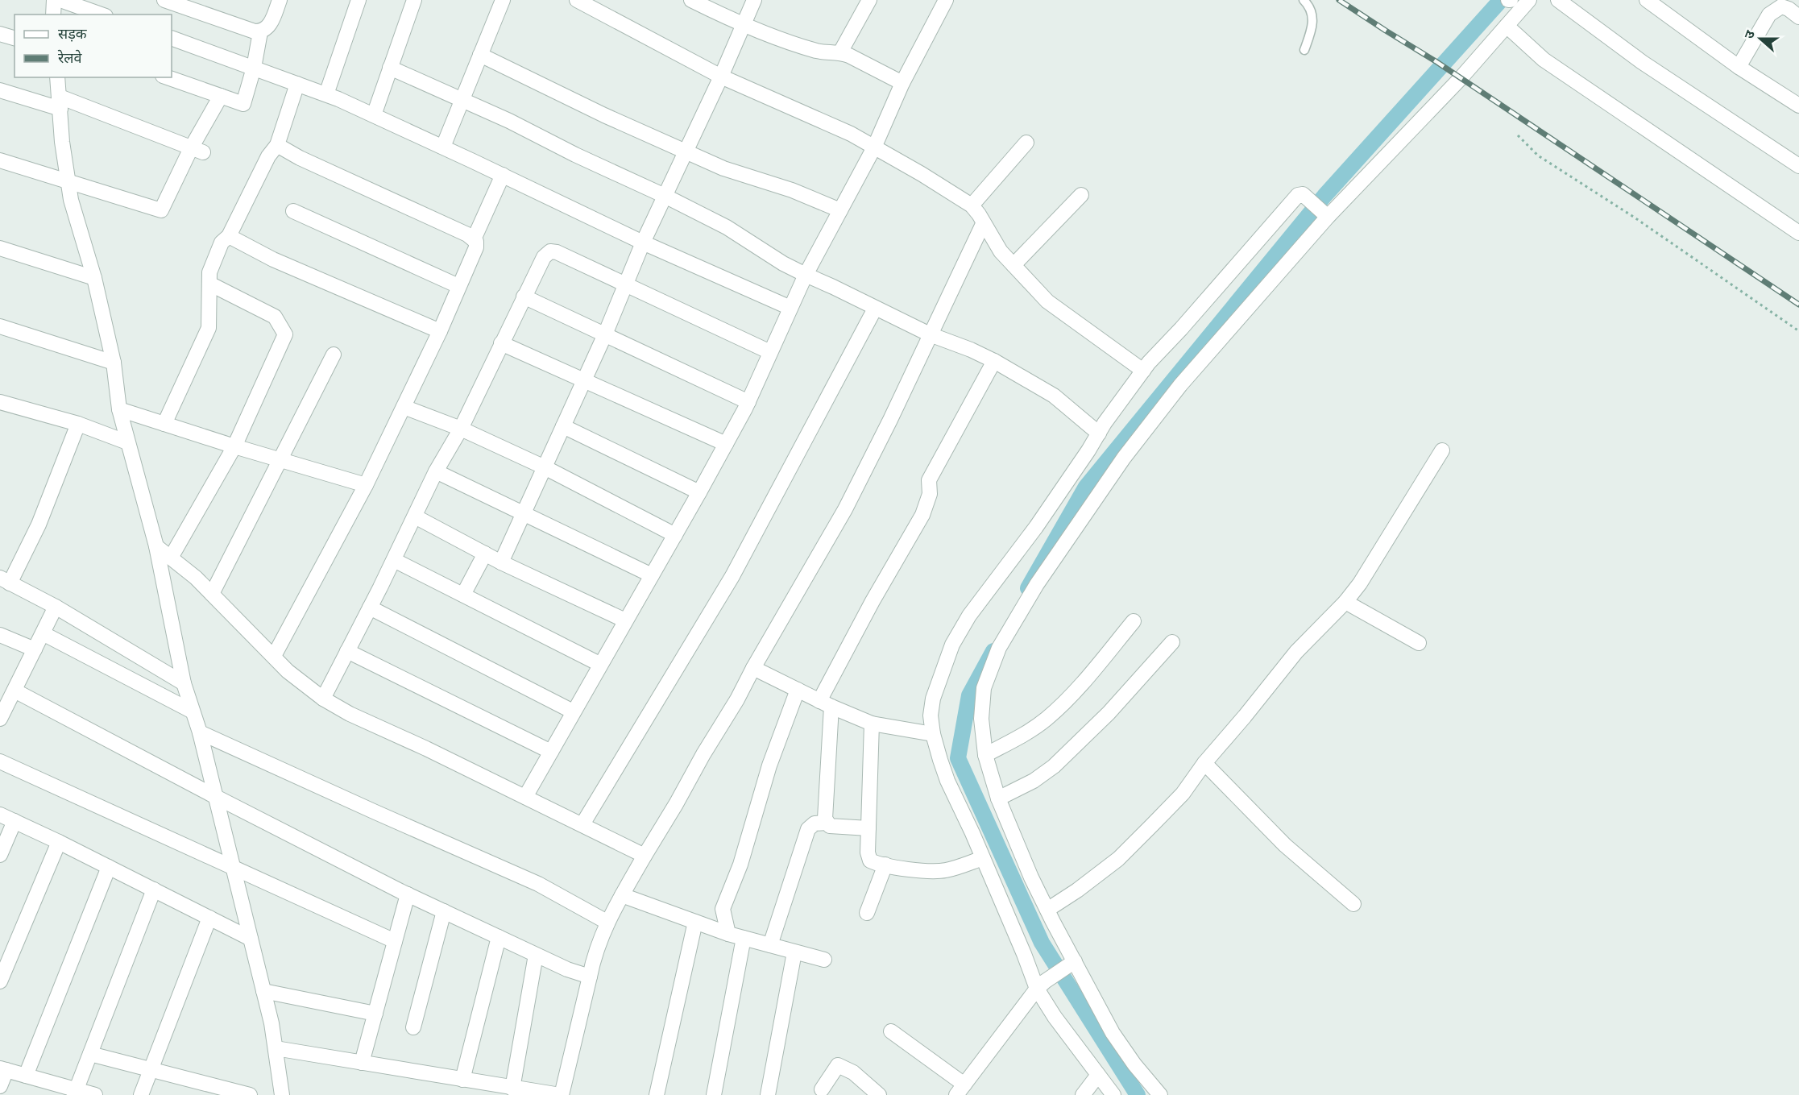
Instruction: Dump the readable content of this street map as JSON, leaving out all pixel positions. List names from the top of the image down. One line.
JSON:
{"legend":["सड़क","रेलवे"],"north":"left"}
